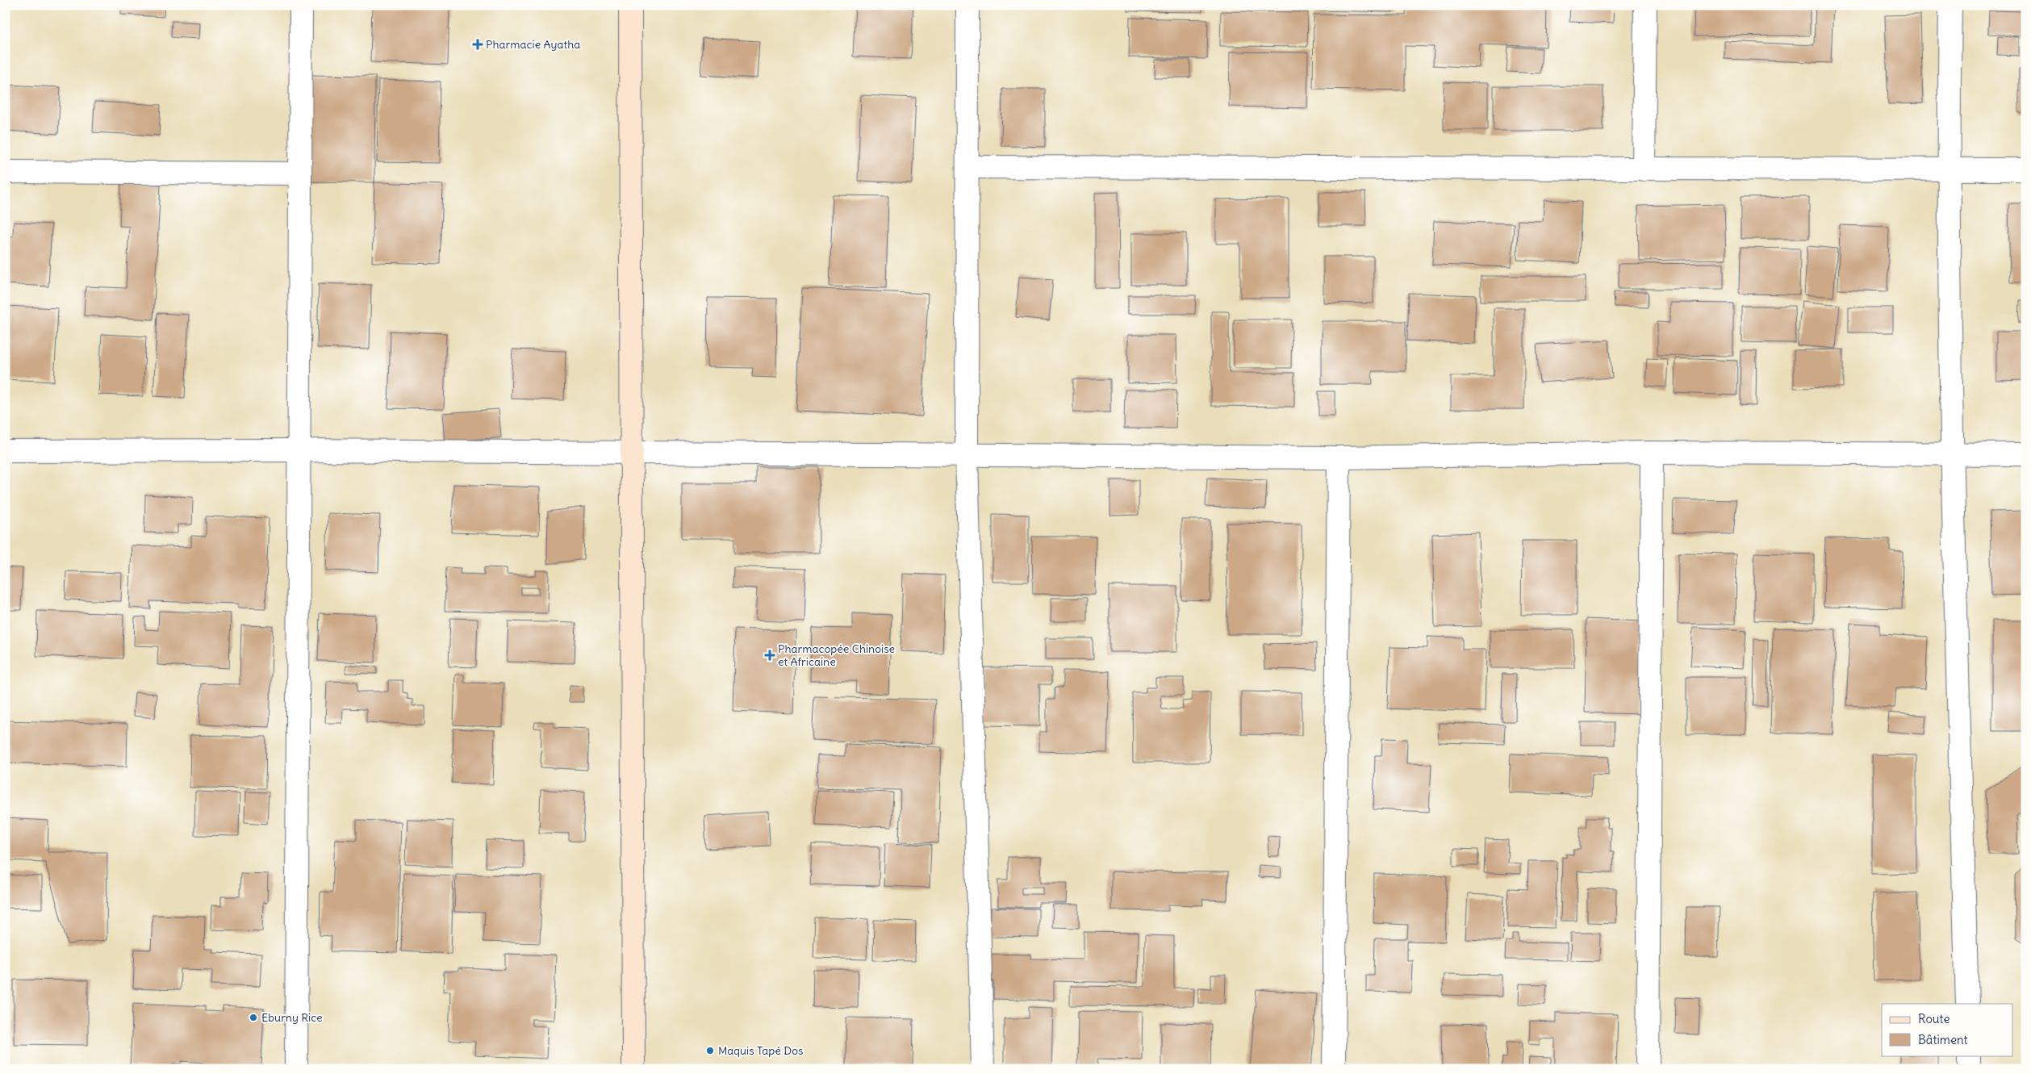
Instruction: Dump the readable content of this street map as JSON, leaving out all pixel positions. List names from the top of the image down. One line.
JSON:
{"places":{"health":["Pharmacie Ayatha","Pharmacopée Chinoise et Africaine"],"other":["Eburny Rice","Maquis Tapé Dos"]},"legend":["Route","Bâtiment"]}
